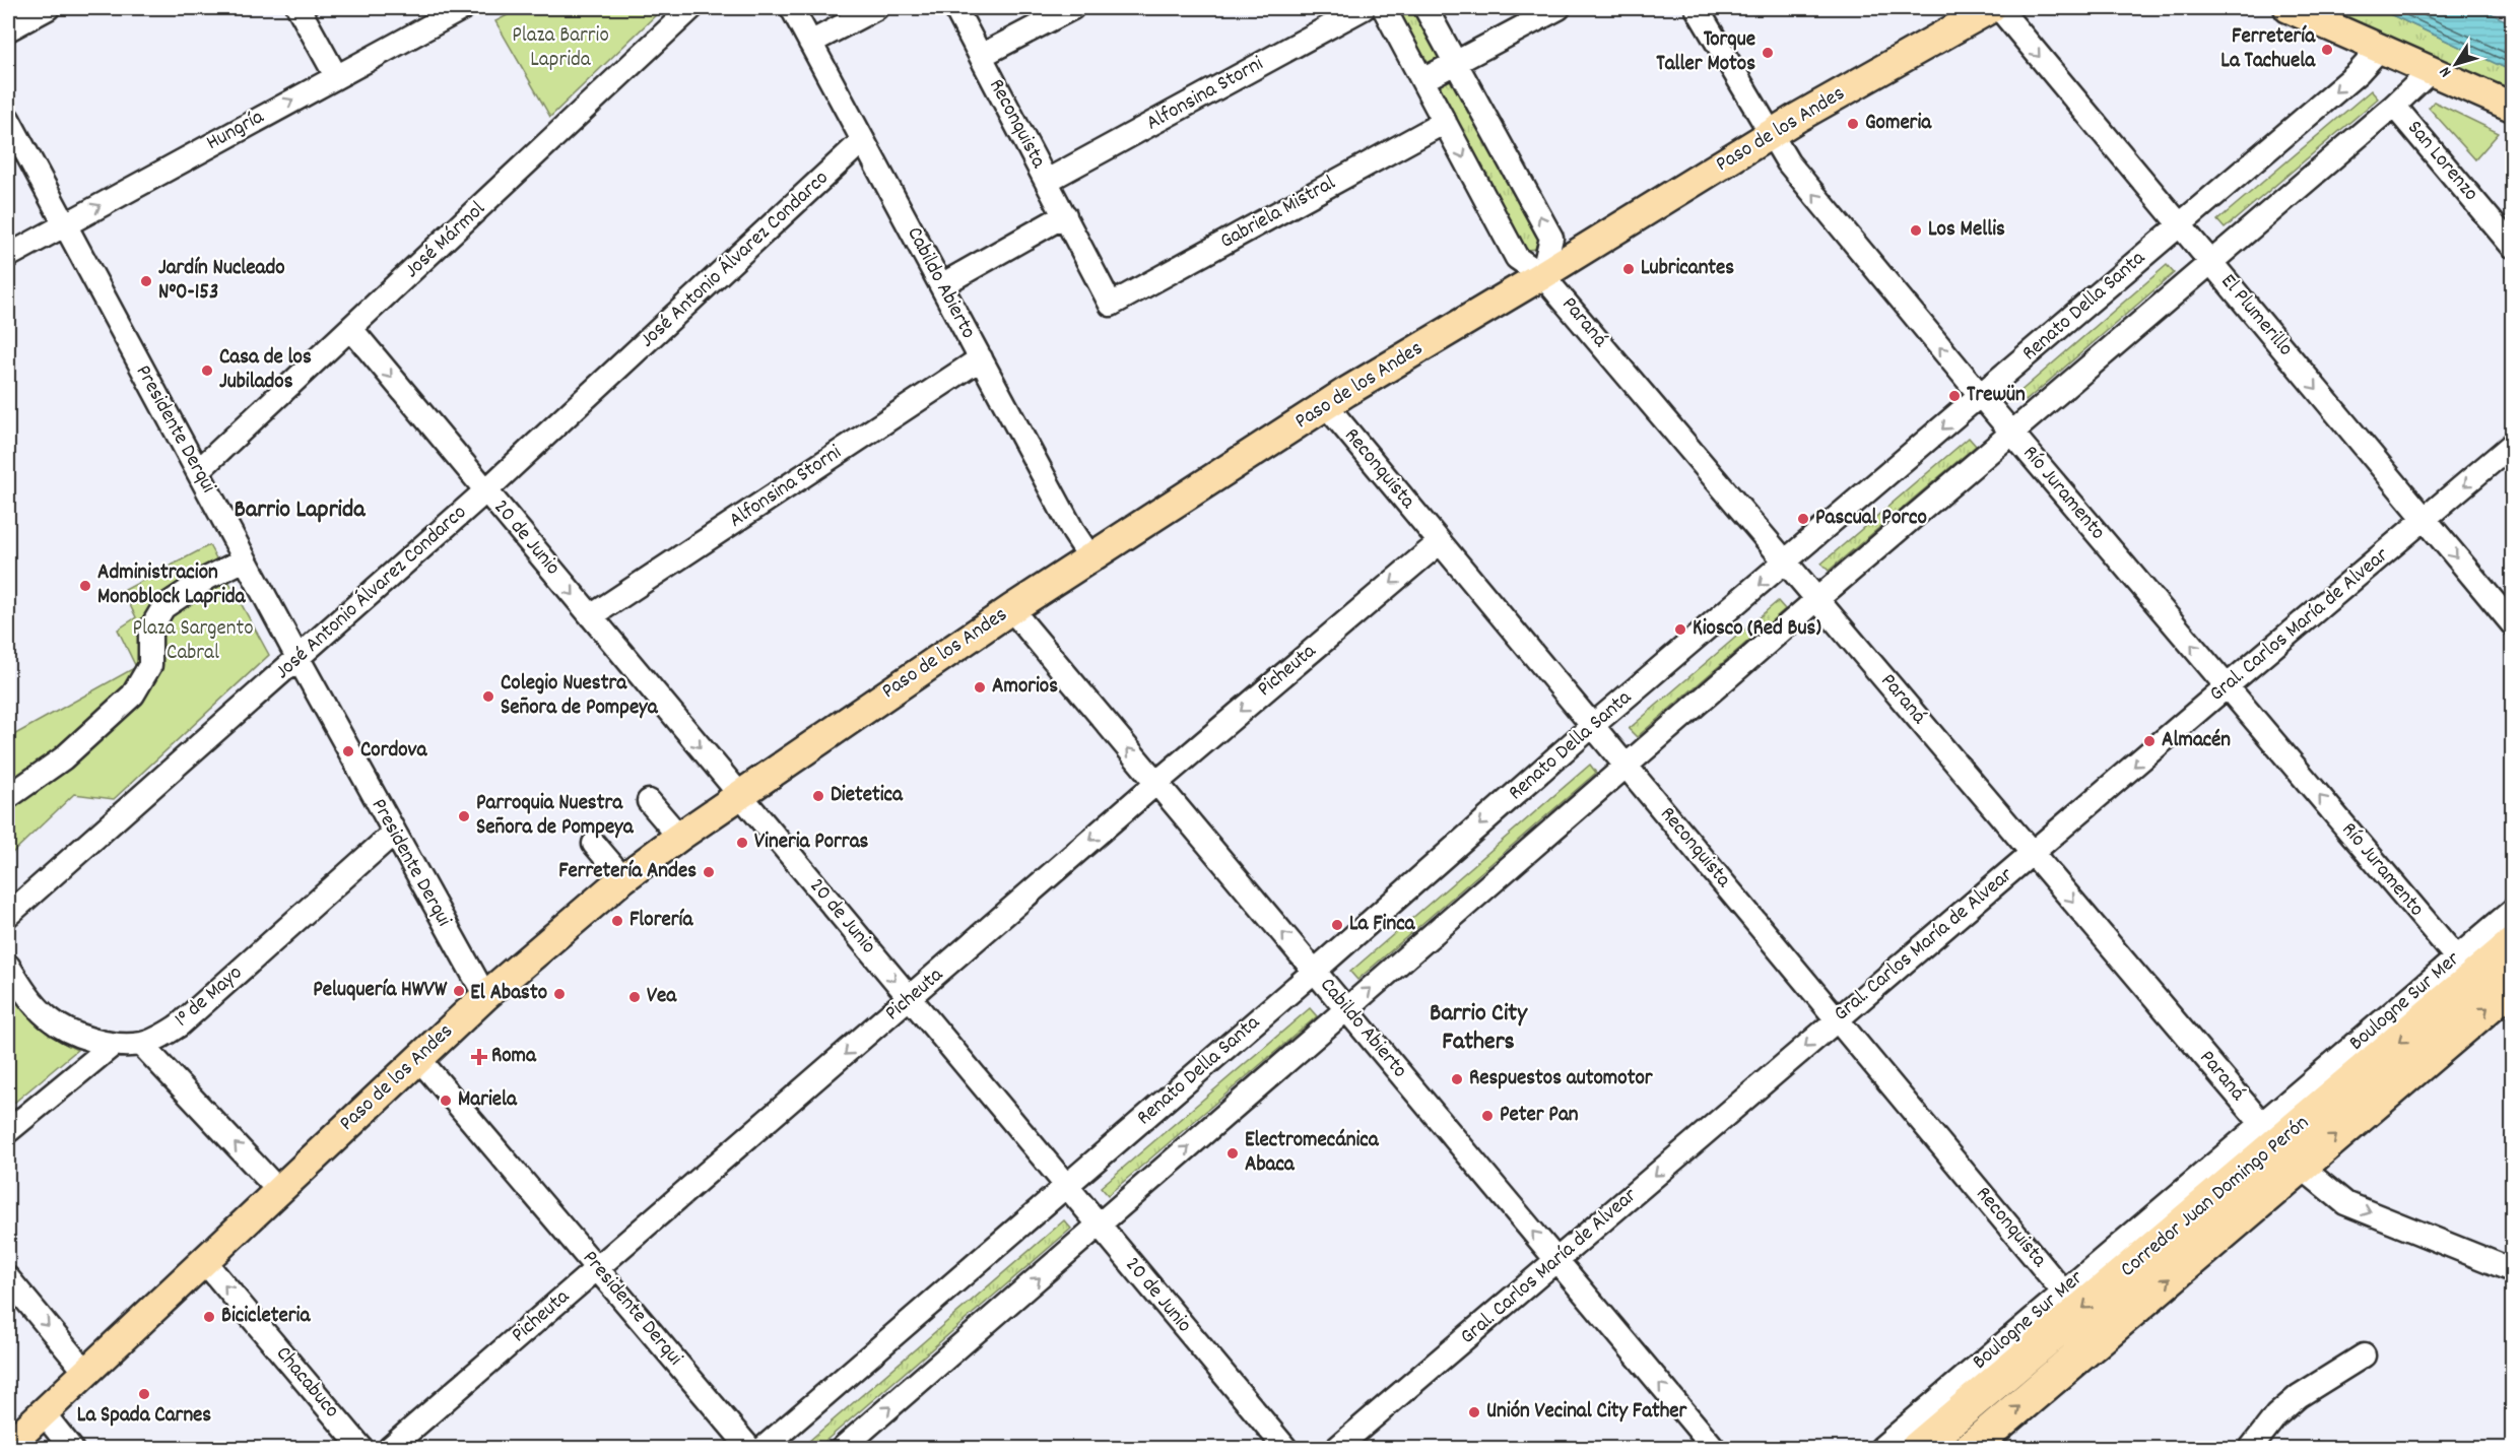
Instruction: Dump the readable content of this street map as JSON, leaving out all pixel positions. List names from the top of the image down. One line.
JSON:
{"streets":{"highway":["Corredor Juan Domingo Perón"],"main road":["Paso de los Andes"],"street":["Alfonsina Storni","Reconquista","Hungría","San Lorenzo","Gabriela Mistral","José Mármol","José Antonio Álvarez Condarco","Cabildo Abierto","Renato Della Santa","El Plumerillo","Paraná","Presidente Derqui","Río Juramento","20 de Junio","Gral. Carlos María de Alvear","Picheuta","1° de Mayo","Boulogne Sur Mer","Chacabuco"]},"crossings":[["Alfonsina Storni","Reconquista"],["Alfonsina Storni","Cabildo Abierto"],["Alfonsina Storni","20 de Junio"],["Reconquista","Paso de los Andes"],["Reconquista","Gabriela Mistral"],["Reconquista","Renato Della Santa"],["Reconquista","Gral. Carlos María de Alvear"],["Reconquista","Picheuta"],["Reconquista","Boulogne Sur Mer"],["Paso de los Andes","Cabildo Abierto"],["Paso de los Andes","Paraná"],["Paso de los Andes","Presidente Derqui"],["Paso de los Andes","Río Juramento"],["Paso de los Andes","20 de Junio"],["Paso de los Andes","Chacabuco"],["Hungría","Presidente Derqui"],["Gabriela Mistral","Paraná"],["José Mármol","Presidente Derqui"],["José Mármol","20 de Junio"],["José Antonio Álvarez Condarco","Cabildo Abierto"],["José Antonio Álvarez Condarco","Presidente Derqui"],["José Antonio Álvarez Condarco","20 de Junio"],["Cabildo Abierto","Renato Della Santa"],["Cabildo Abierto","Gral. Carlos María de Alvear"],["Cabildo Abierto","Picheuta"],["Renato Della Santa","El Plumerillo"],["Renato Della Santa","Paraná"],["Renato Della Santa","Río Juramento"],["Renato Della Santa","20 de Junio"],["El Plumerillo","Gral. Carlos María de Alvear"],["Paraná","Gral. Carlos María de Alvear"],["Paraná","Boulogne Sur Mer"],["Paraná","Corredor Juan Domingo Perón"],["Presidente Derqui","Picheuta"],["Presidente Derqui","1° de Mayo"],["Río Juramento","Gral. Carlos María de Alvear"],["Río Juramento","Boulogne Sur Mer"],["20 de Junio","Picheuta"],["Boulogne Sur Mer","Corredor Juan Domingo Perón"]],"one_way":["Hungría","Cabildo Abierto","El Plumerillo","Río Juramento","20 de Junio","Gral. Carlos María de Alvear","Picheuta","Chacabuco"],"districts":["Barrio Laprida","Barrio City Fathers"],"parks":["Plaza Barrio Laprida","Plaza Sargento Cabral"],"places":{"other":["Ferretería La Tachuela","Torque Taller Motos","Gomeria","Los Mellis","Lubricantes","Jardín Nucleado N°0-153","Casa de los Jubilados","Trewün","Pascual Porco","Administracion Monoblock Laprida","Kiosco (Red Bus)","Amorios","Colegio Nuestra Señora de Pompeya","Almacén","Cordova","Dietetica","Parroquia Nuestra Señora de Pompeya","Vineria Porras","Ferretería Andes","Florería","La Finca","Peluquería HWVW","El Abasto","Vea","Respuestos automotor","Mariela","Peter Pan","Electromecánica Abaca","Bicicleteria","La Spada Carnes","Unión Vecinal City Father"],"health":["Roma"]},"north":"bottom left"}
